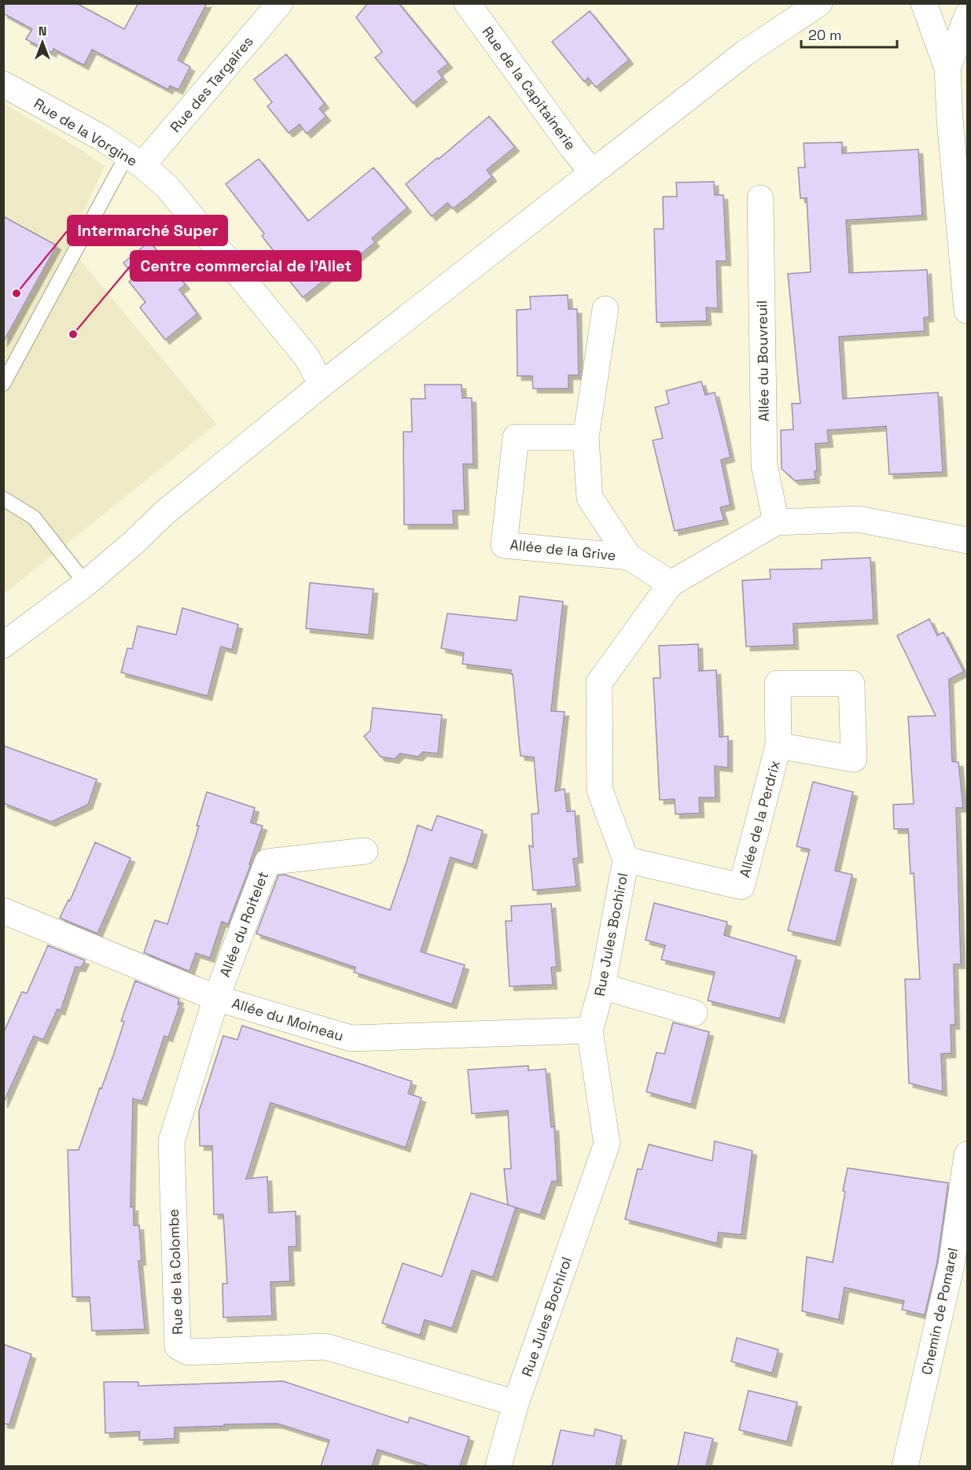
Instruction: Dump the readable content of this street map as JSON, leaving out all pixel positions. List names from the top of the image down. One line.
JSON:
{"streets":{"street":["Rue des Targaires","Rue de la Capitainerie","Rue de la Vorgine","Allée du Bouvreuil","Allée de la Grive","Allée de la Perdrix","Allée du Roitelet","Rue Jules Bochirol","Allée du Moineau","Rue de la Colombe","Chemin de Pomarel"]},"crossings":[["Rue des Targaires","Rue de la Vorgine"],["Allée du Bouvreuil","Rue Jules Bochirol"],["Allée de la Grive","Rue Jules Bochirol"],["Allée de la Perdrix","Rue Jules Bochirol"],["Allée du Roitelet","Allée du Moineau"],["Allée du Roitelet","Rue de la Colombe"],["Rue Jules Bochirol","Allée du Moineau"],["Rue Jules Bochirol","Rue de la Colombe"],["Allée du Moineau","Rue de la Colombe"]],"places":["Intermarché Super","Centre commercial de l'Allet"],"scale_bar":"20 m","north":"top"}
